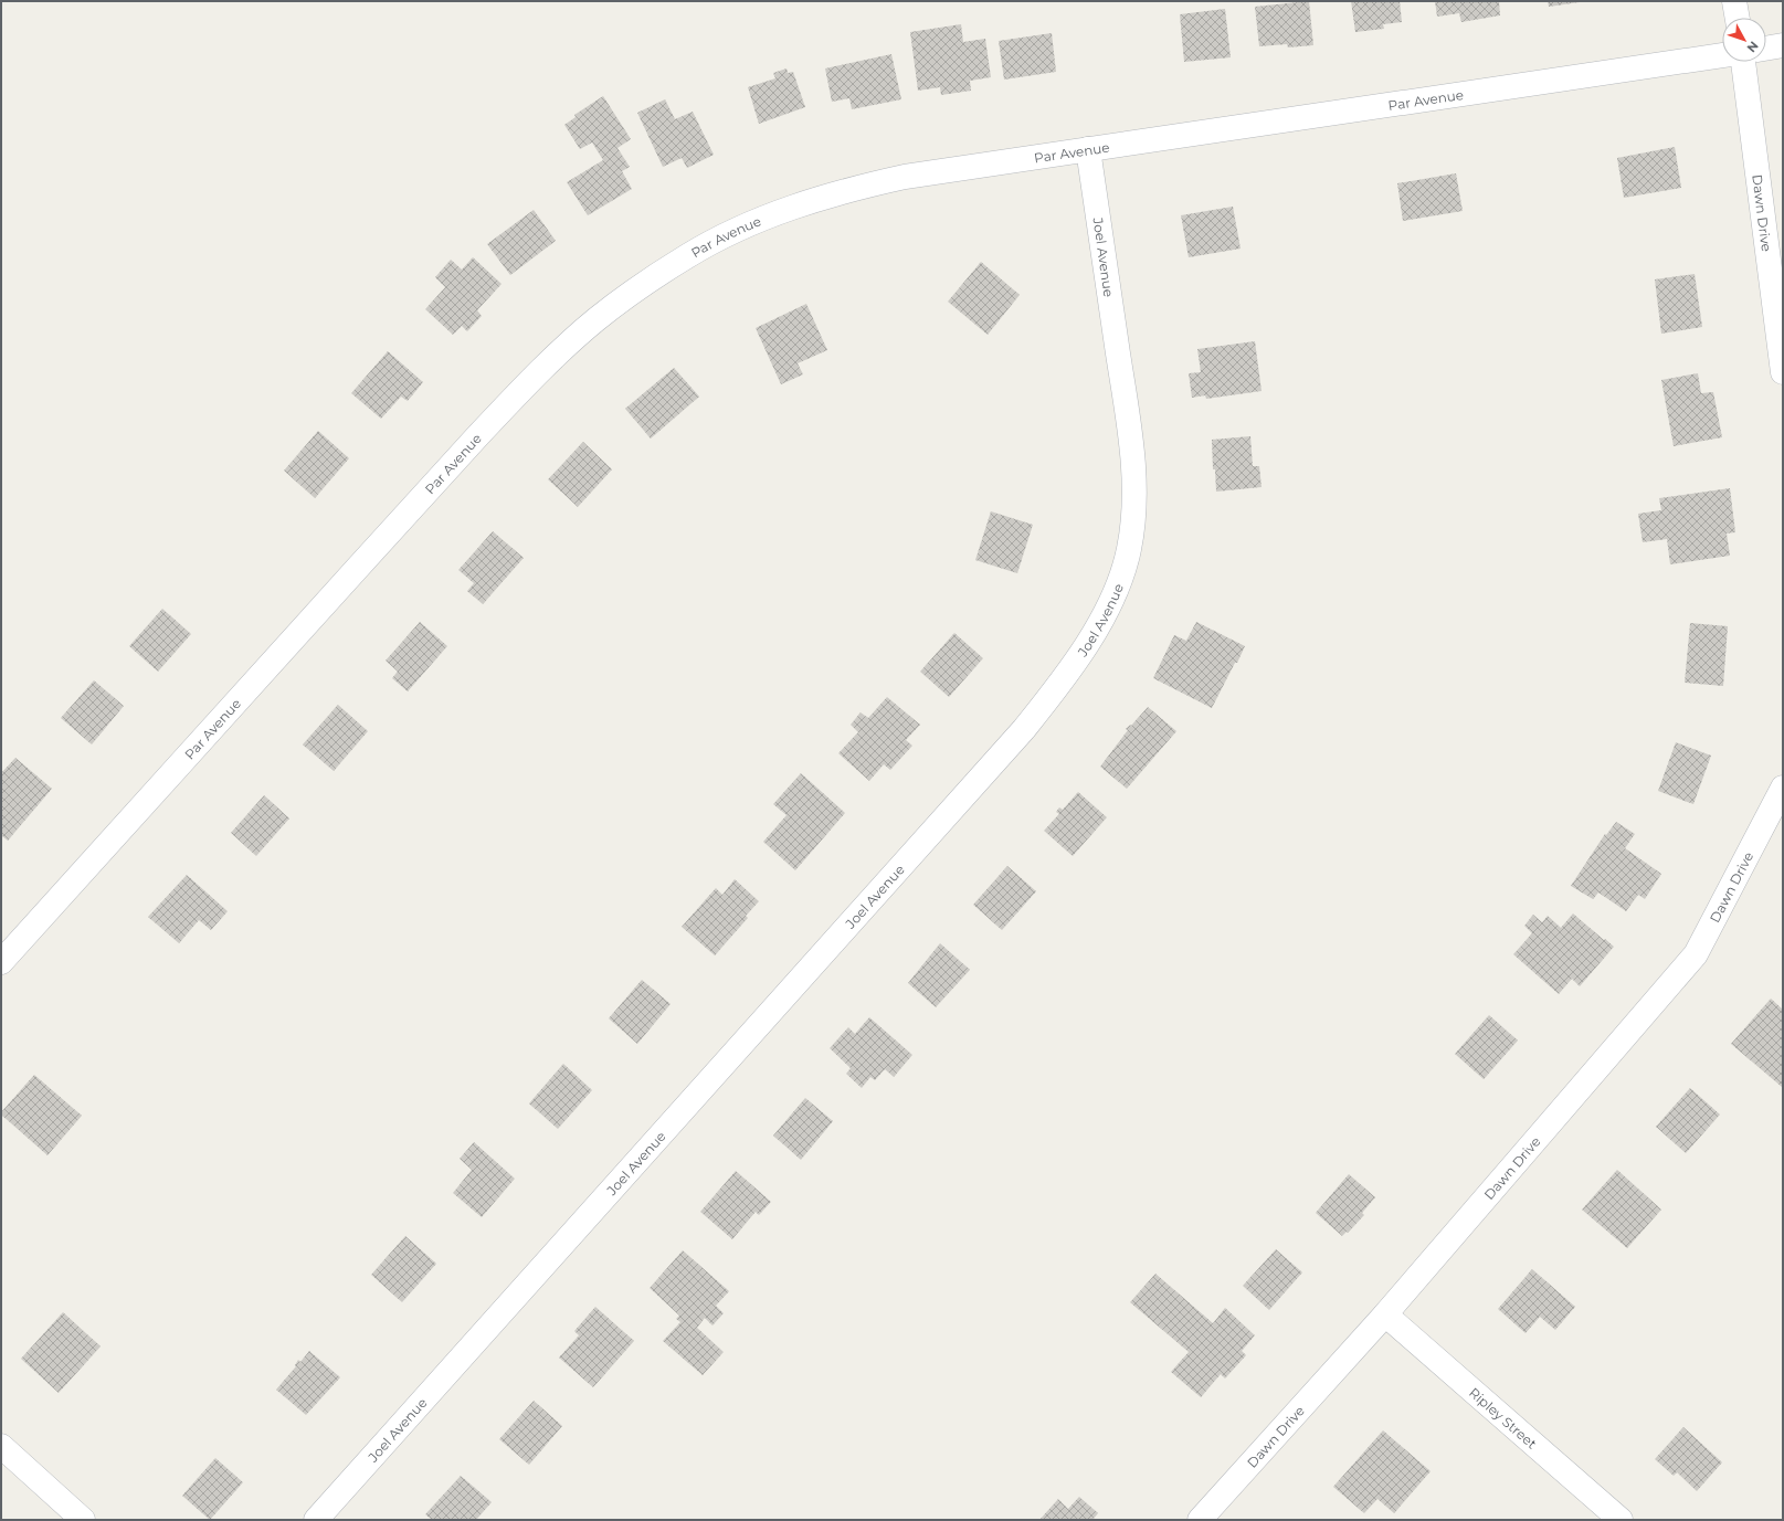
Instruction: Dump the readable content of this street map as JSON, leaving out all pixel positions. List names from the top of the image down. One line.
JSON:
{"streets":{"street":["Par Avenue","Dawn Drive","Joel Avenue","Ripley Street"]},"crossings":[["Par Avenue","Joel Avenue"],["Dawn Drive","Ripley Street"]],"north":"bottom right"}
